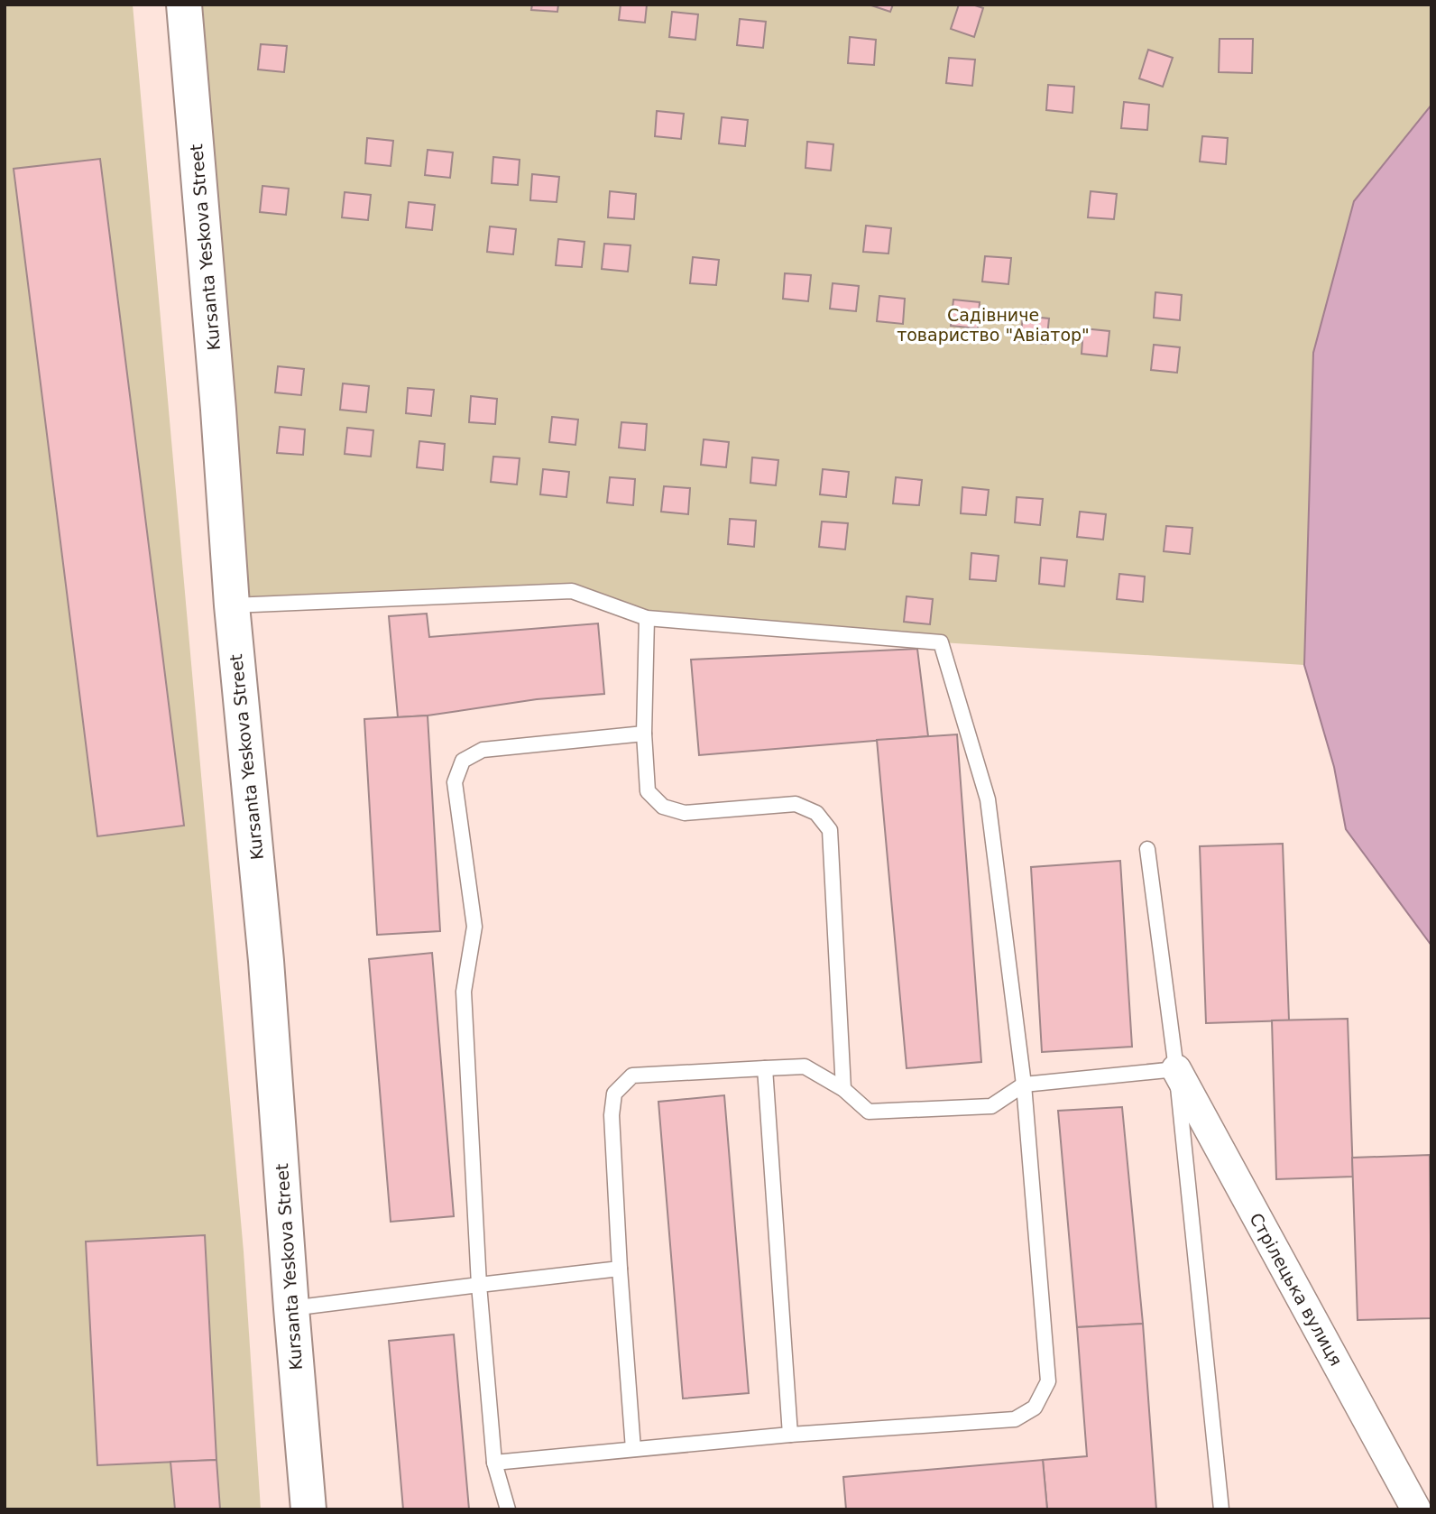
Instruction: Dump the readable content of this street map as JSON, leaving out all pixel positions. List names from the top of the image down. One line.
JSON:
{"streets":{"street":["Kursanta Yeskova Street","Стрілецька вулиця"]},"parks":["Садівниче товариство \"Авіатор\""]}
